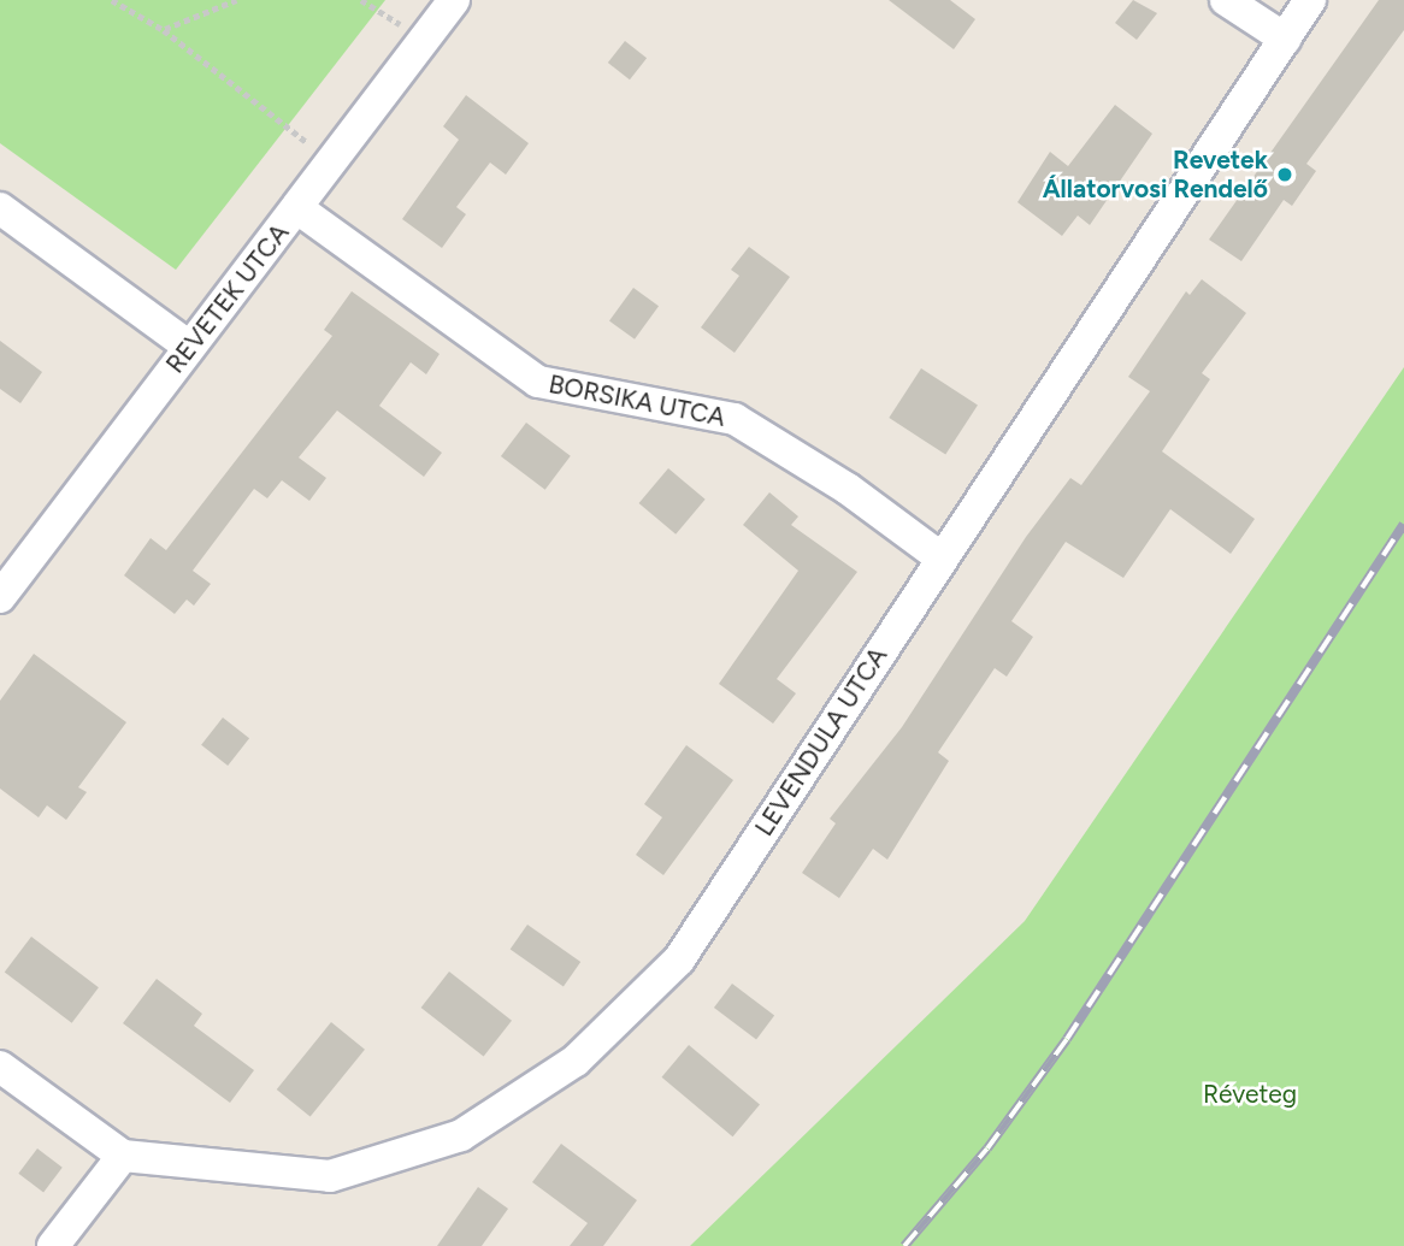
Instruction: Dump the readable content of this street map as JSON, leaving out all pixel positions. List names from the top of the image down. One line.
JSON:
{"streets":{"street":["REVETEK UTCA","BORSIKA UTCA","LEVENDULA UTCA"]},"crossings":[["REVETEK UTCA","BORSIKA UTCA"],["BORSIKA UTCA","LEVENDULA UTCA"]],"parks":["Réveteg"],"places":["Revetek Állatorvosi Rendelő"]}
